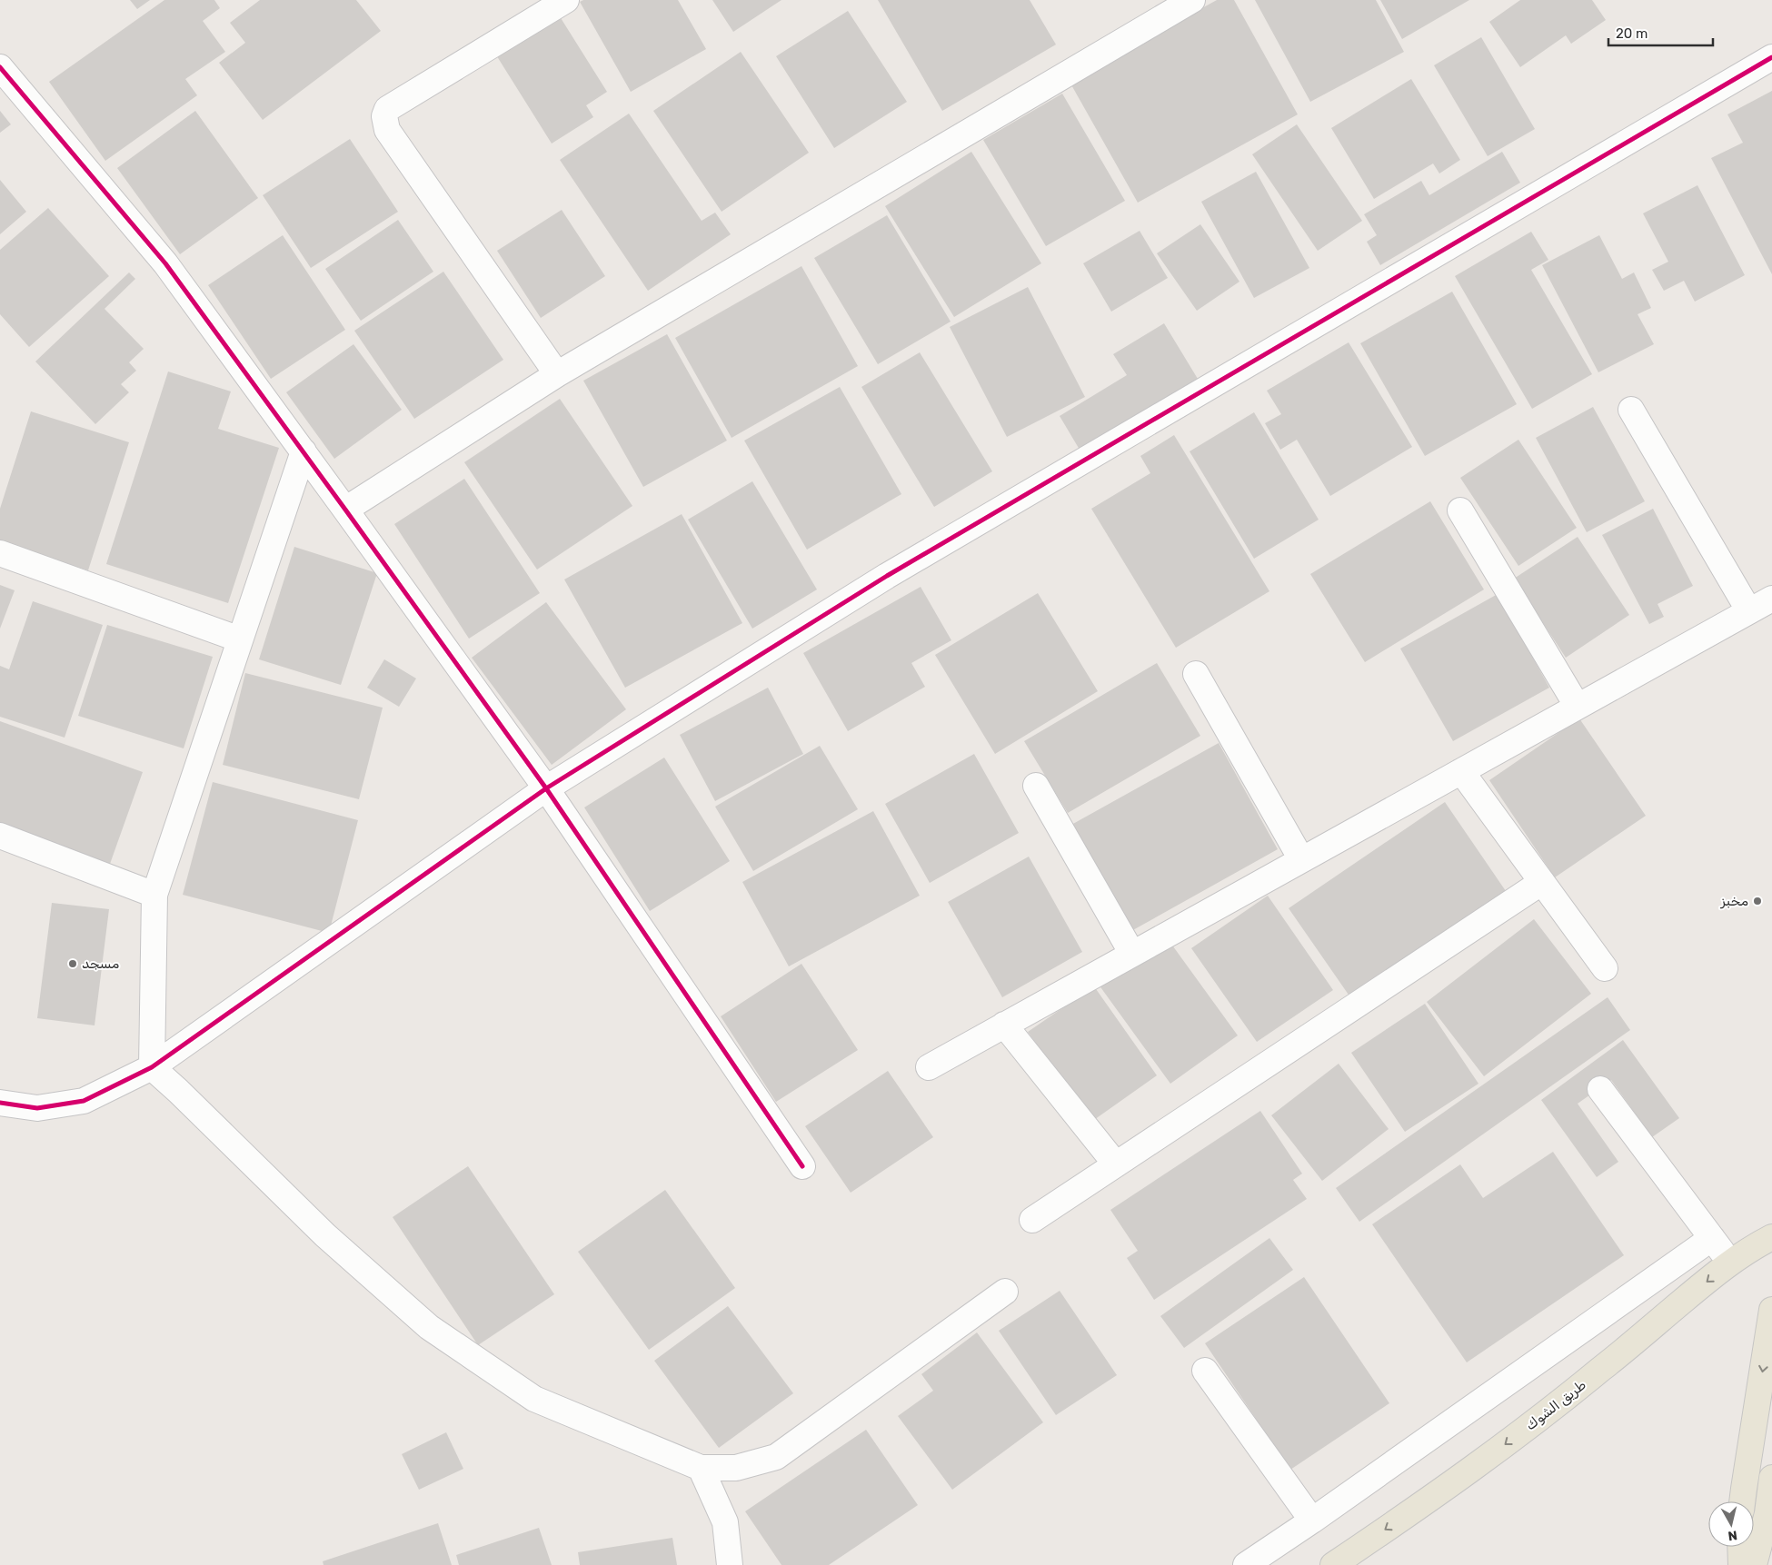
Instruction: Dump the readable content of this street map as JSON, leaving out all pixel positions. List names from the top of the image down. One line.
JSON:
{"streets":{"main road":["طريق الشوك"]},"one_way":["طريق الشوك"],"places":["مخبز","مسجد"],"scale_bar":"20 m","north":"bottom"}
